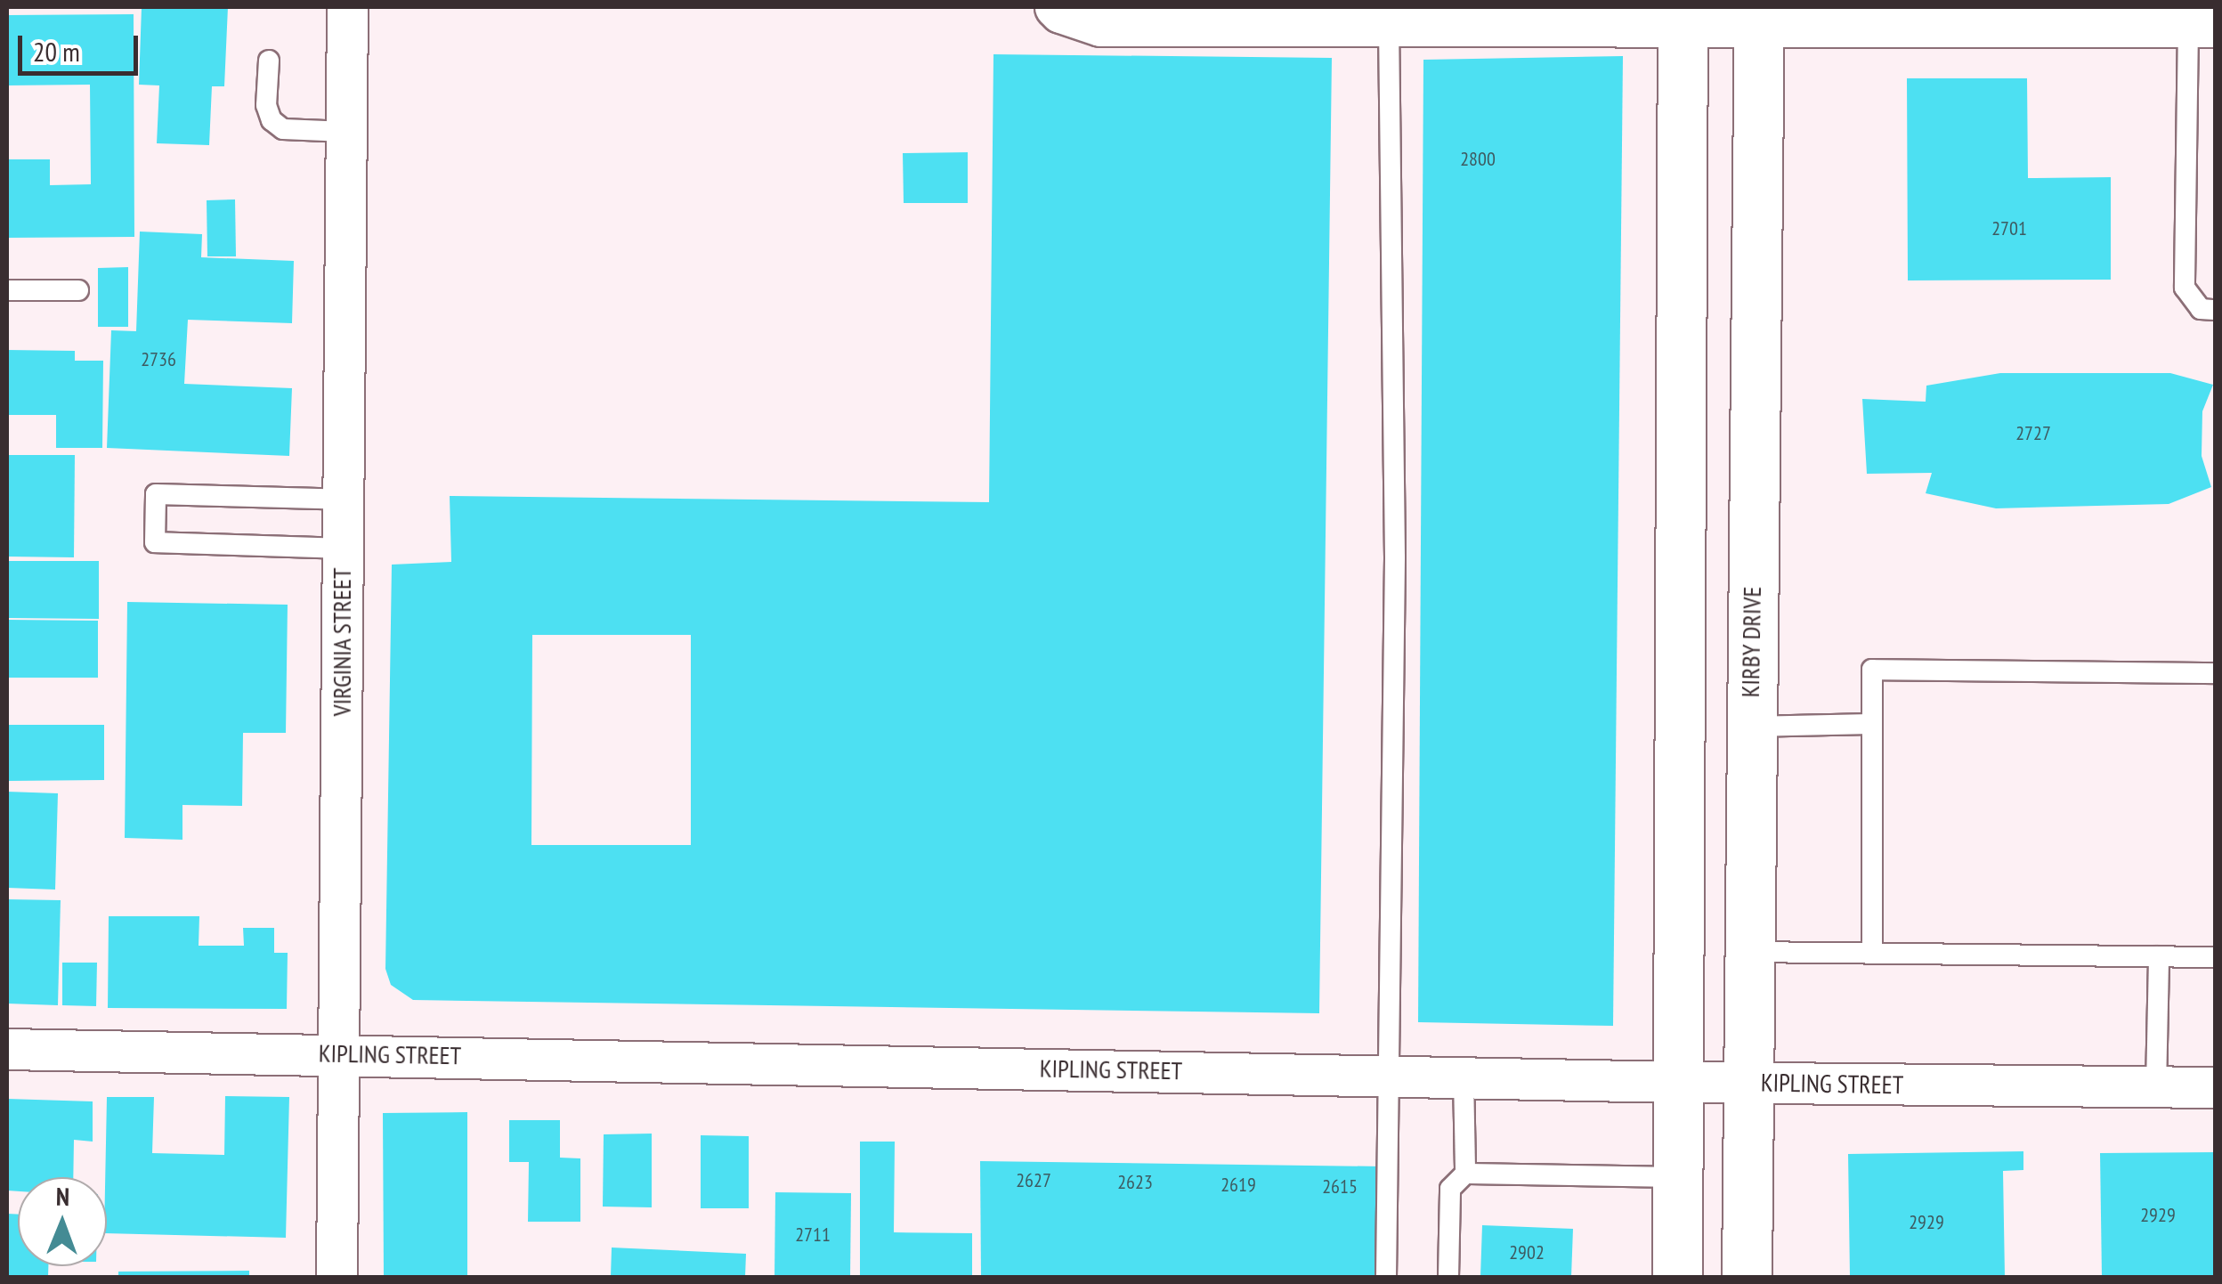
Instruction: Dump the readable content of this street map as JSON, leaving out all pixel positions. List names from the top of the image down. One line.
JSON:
{"streets":{"main road":["KIRBY DRIVE"],"street":["VIRGINIA STREET","KIPLING STREET"]},"crossings":[["VIRGINIA STREET","KIPLING STREET"],["KIRBY DRIVE","KIPLING STREET"]],"house_numbers":["2800","2701","2736","2727","2627","2623","2619","2615","2929","2929","2711","2902"],"scale_bar":"20 m","north":"top"}
